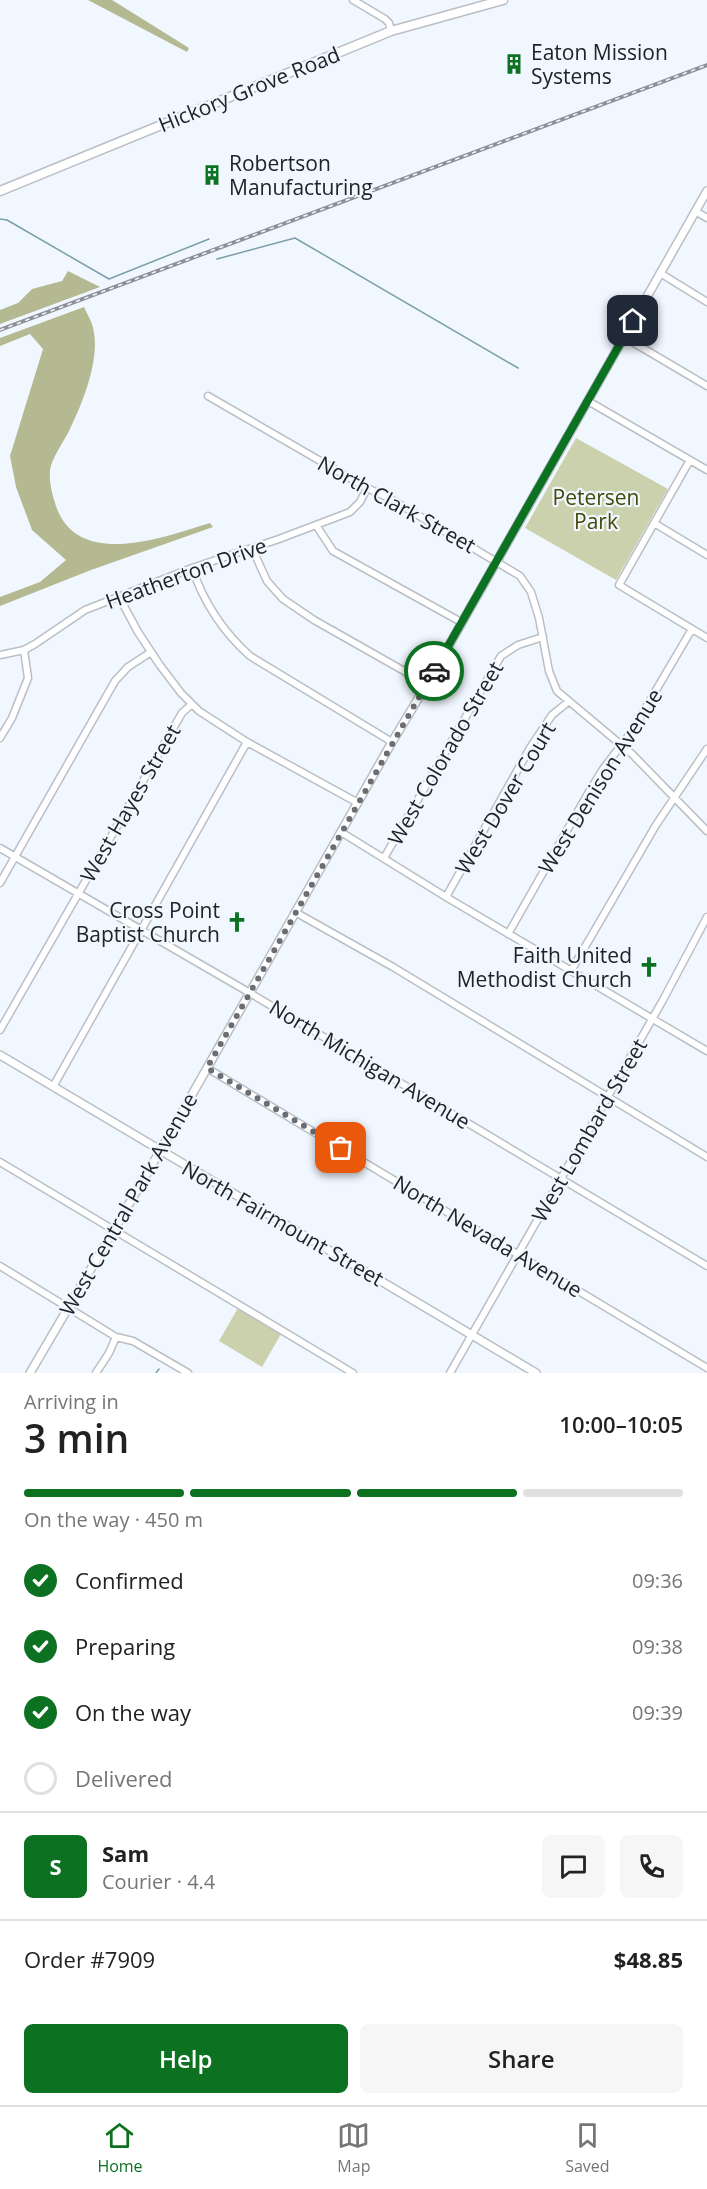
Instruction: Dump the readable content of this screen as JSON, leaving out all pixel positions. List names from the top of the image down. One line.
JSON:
{"streets":{"main road":["Hickory Grove Road"],"street":["North Clark Street","Heatherton Drive","West Colorado Street","West Denison Avenue","West Dover Court","West Hayes Street","North Michigan Avenue","West Lombard Street","West Central Park Avenue","North Fairmount Street","North Nevada Avenue"]},"crossings":[["North Clark Street","Heatherton Drive"],["North Clark Street","West Colorado Street"],["North Clark Street","West Denison Avenue"],["North Clark Street","West Dover Court"],["North Clark Street","West Central Park Avenue"],["West Hayes Street","North Michigan Avenue"],["North Michigan Avenue","West Lombard Street"],["North Michigan Avenue","West Central Park Avenue"],["West Lombard Street","North Fairmount Street"],["West Lombard Street","North Nevada Avenue"],["West Central Park Avenue","North Fairmount Street"],["West Central Park Avenue","North Nevada Avenue"]],"parks":["Petersen Park"],"places":{"building":["Eaton Mission Systems","Robertson Manufacturing"],"church":["Cross Point Baptist Church","Faith United Methodist Church"]},"page":{"heading":["3 min","Arriving in","10:00–10:05"],"panel":["Sam","Courier · 4.4","Order #7909","$48.85"],"bar":"On the way · 450 m","list":[["Confirmed","09:36"],["Preparing","09:38"],["On the way","09:39"],"Delivered"],"round":"S","buttons":["Help","Share"],"tabs":["Home","Map","Saved"]}}
